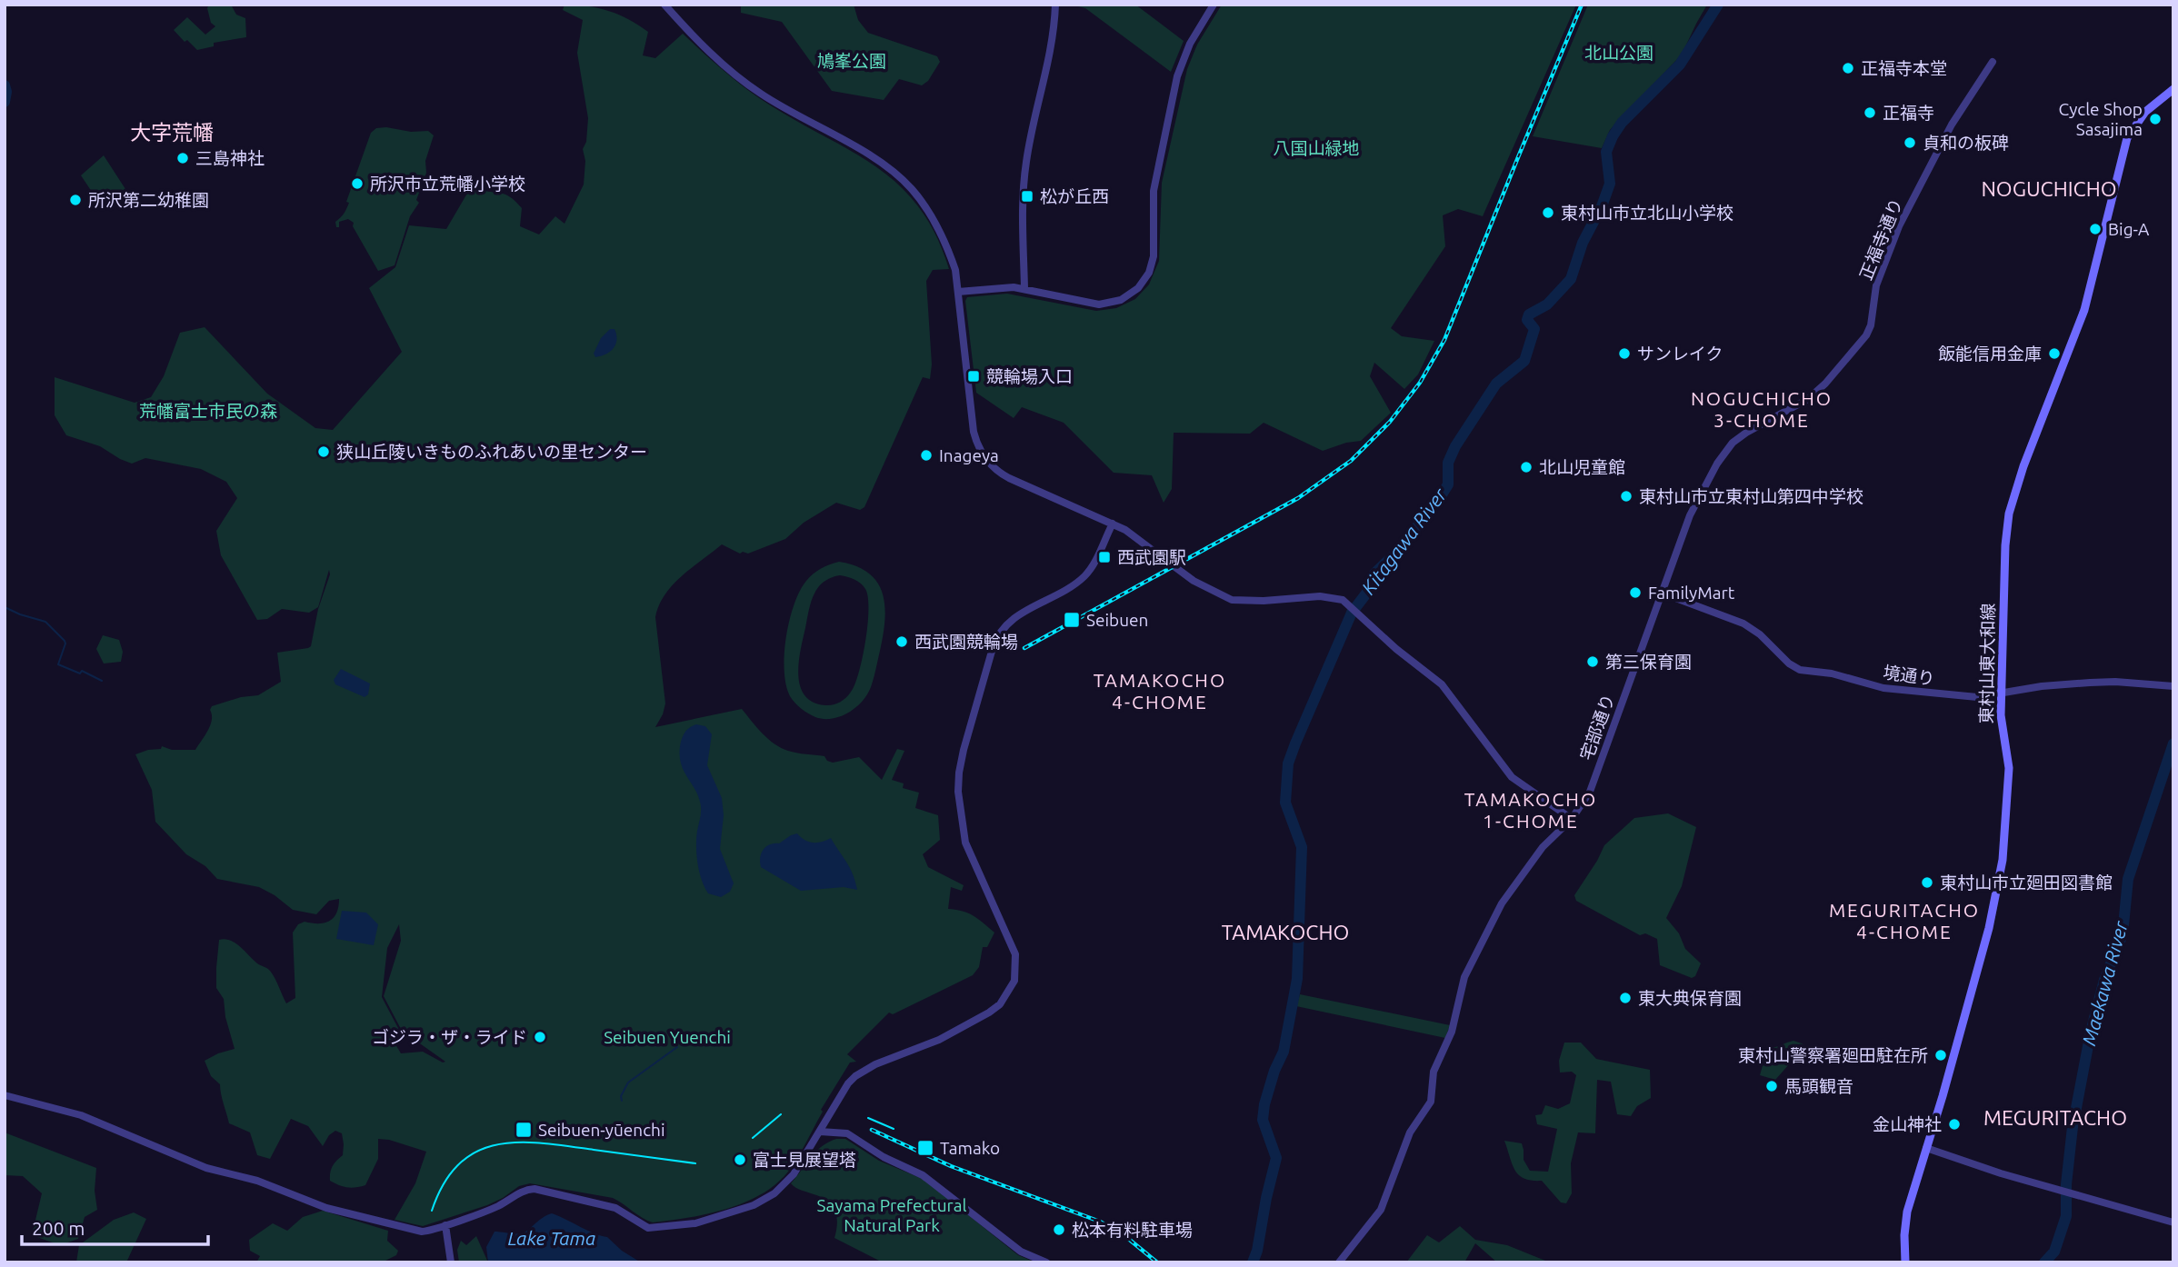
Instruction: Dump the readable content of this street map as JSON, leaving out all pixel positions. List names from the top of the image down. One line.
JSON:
{"streets":{"main road":["東村山東大和線"],"street":["正福寺通り","境通り","宅部通り"]},"crossings":[["正福寺通り","境通り"],["正福寺通り","宅部通り"],["東村山東大和線","境通り"],["境通り","宅部通り"]],"districts":["大字荒幡","NOGUCHICHO","NOGUCHICHO 3-CHOME","TAMAKOCHO 4-CHOME","TAMAKOCHO 1-CHOME","MEGURITACHO 4-CHOME","TAMAKOCHO","MEGURITACHO"],"water":["Kitagawa River","Maekawa River","Lake Tama"],"parks":["北山公園","鳩峯公園","八国山緑地","荒幡富士市民の森","Seibuen Yuenchi","Sayama Prefectural Natural Park"],"places":{"other":["正福寺本堂","正福寺","Cycle Shop Sasajima","貞和の板碑","三島神社","所沢市立荒幡小学校","所沢第二幼稚園","東村山市立北山小学校","Big-A","サンレイク","飯能信用金庫","狭山丘陵いきものふれあいの里センター","Inageya","北山児童館","東村山市立東村山第四中学校","FamilyMart","西武園競輪場","第三保育園","東村山市立廻田図書館","東大典保育園","ゴジラ・ザ・ライド","東村山警察署廻田駐在所","馬頭観音","金山神社","富士見展望塔","松本有料駐車場"],"transit":["松が丘西","競輪場入口","西武園駅","Seibuen","Seibuen-yūenchi","Tamako"]},"scale_bar":"200 m"}
